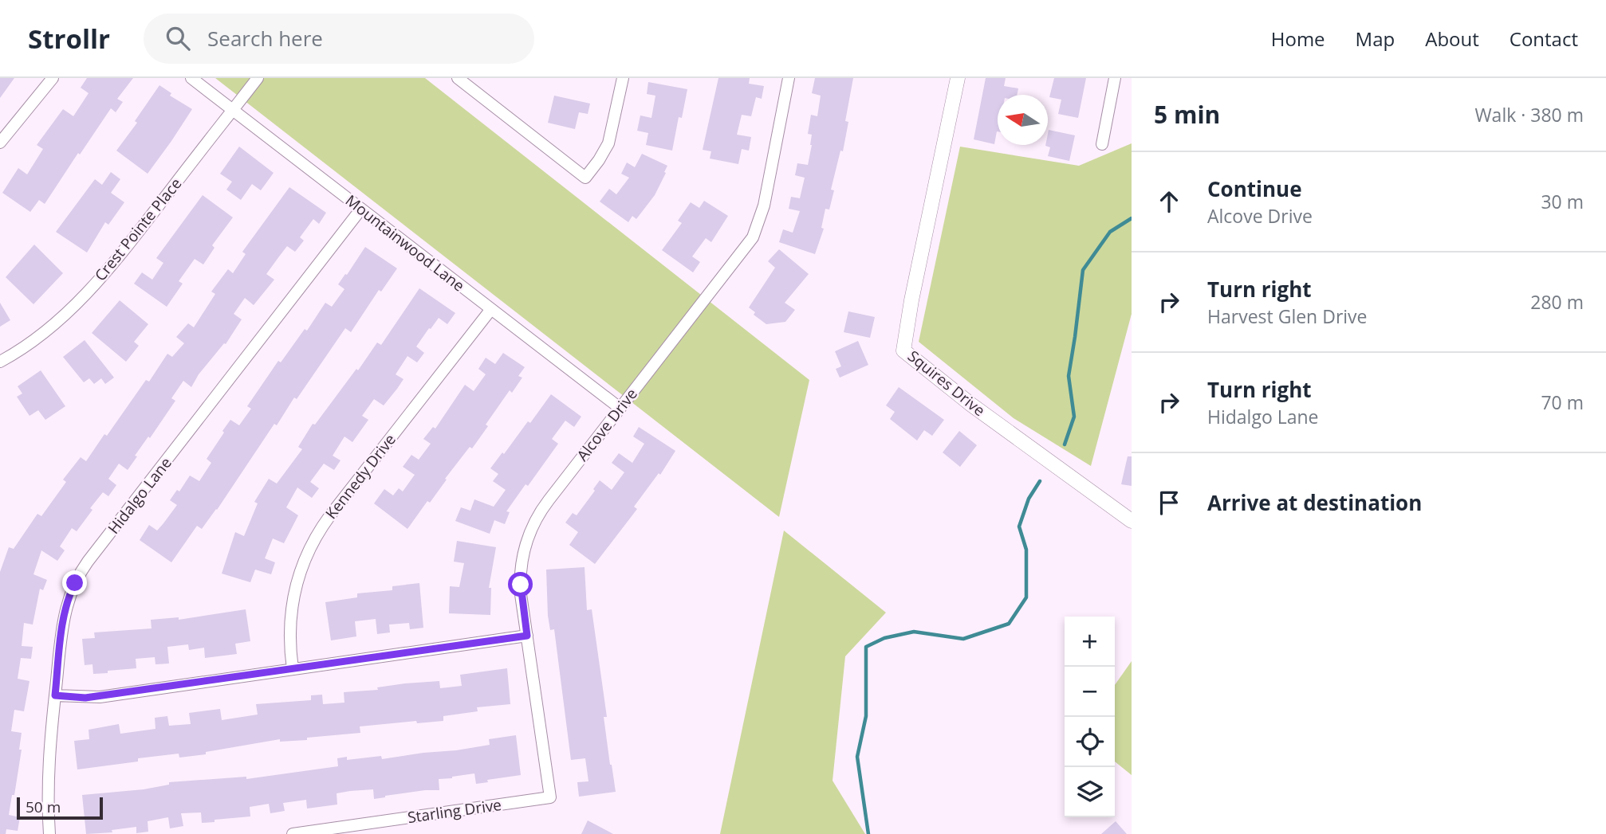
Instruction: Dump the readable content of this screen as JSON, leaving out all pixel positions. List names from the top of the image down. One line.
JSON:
{"streets":{"street":["Crest Pointe Place","Mountainwood Lane","Squires Drive","Alcove Drive","Kennedy Drive","Hidalgo Lane","Starling Drive"]},"crossings":[["Crest Pointe Place","Mountainwood Lane"],["Mountainwood Lane","Alcove Drive"],["Mountainwood Lane","Kennedy Drive"],["Mountainwood Lane","Hidalgo Lane"],["Alcove Drive","Starling Drive"]],"scale_bar":"50 m","north":"left","page":{"header":"Strollr","search":"Search here","nav":["Home","Map","About","Contact"],"heading":["5 min","Walk · 380 m"],"list":[["Continue","Alcove Drive","30 m"],["Turn right","Harvest Glen Drive","280 m"],["Turn right","Hidalgo Lane","70 m"],"Arrive at destination"],"map_buttons":["+","−"],"scale":"50 m"}}
